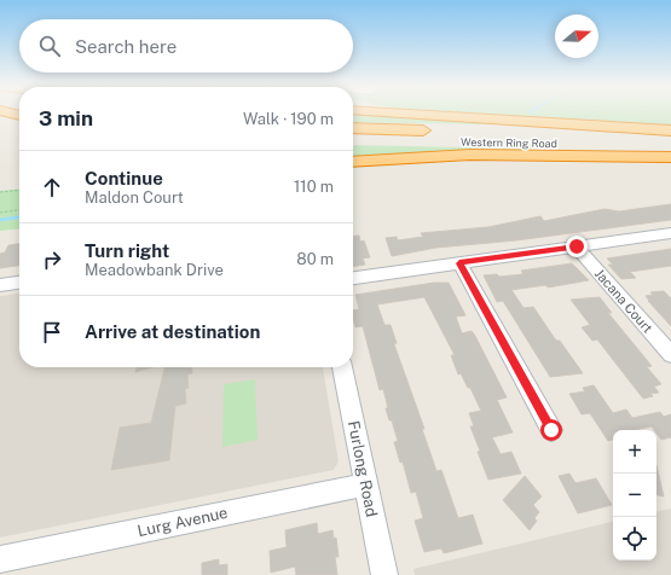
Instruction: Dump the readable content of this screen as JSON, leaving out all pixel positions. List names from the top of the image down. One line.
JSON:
{"streets":{"highway":["Western Ring Road"],"street":["Jacana Court","Furlong Road","Lurg Avenue"]},"crossings":[["Furlong Road","Lurg Avenue"]],"north":"right","page":{"search":"Search here","heading":["3 min","Walk · 190 m"],"list":[["Continue","Maldon Court","110 m"],["Turn right","Meadowbank Drive","80 m"],"Arrive at destination"],"map_buttons":["+","−"]}}
